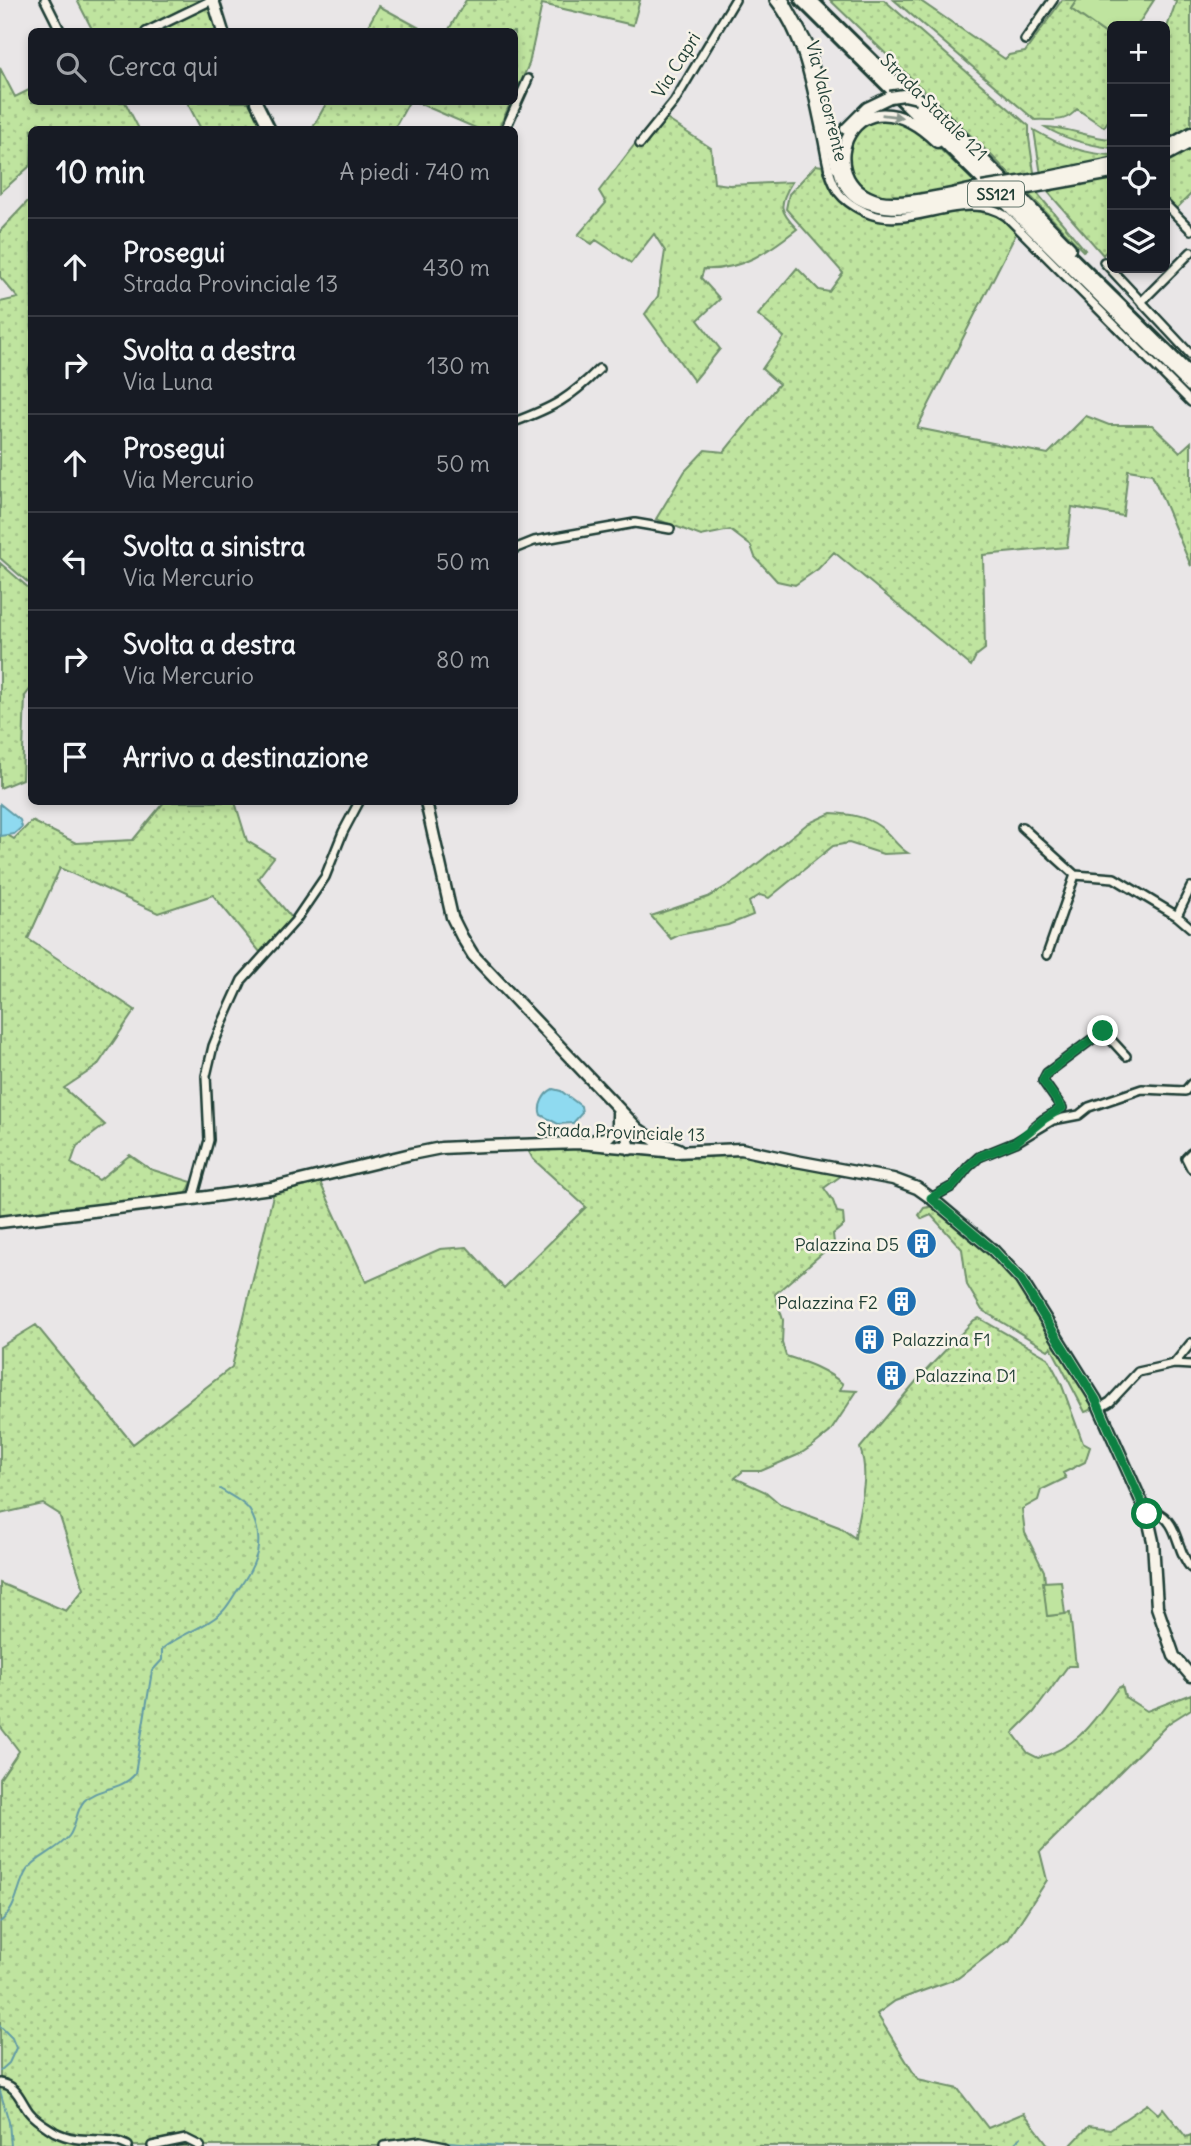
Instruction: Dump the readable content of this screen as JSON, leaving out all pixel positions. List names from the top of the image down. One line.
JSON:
{"streets":{"main road":["Strada Statale 121","SS121","Strada Provinciale 13"],"street":["Via Capri","Via Valcorrente"]},"places":{"building":["Palazzina D5","Palazzina F2","Palazzina F1","Palazzina D1"]},"page":{"map_buttons":["+","−"],"search":"Cerca qui","heading":["10 min","A piedi · 740 m"],"list":[["Prosegui","Strada Provinciale 13","430 m"],["Svolta a destra","Via Luna","130 m"],["Prosegui","Via Mercurio","50 m"],["Svolta a sinistra","Via Mercurio","50 m"],["Svolta a destra","Via Mercurio","80 m"],"Arrivo a destinazione"]}}
